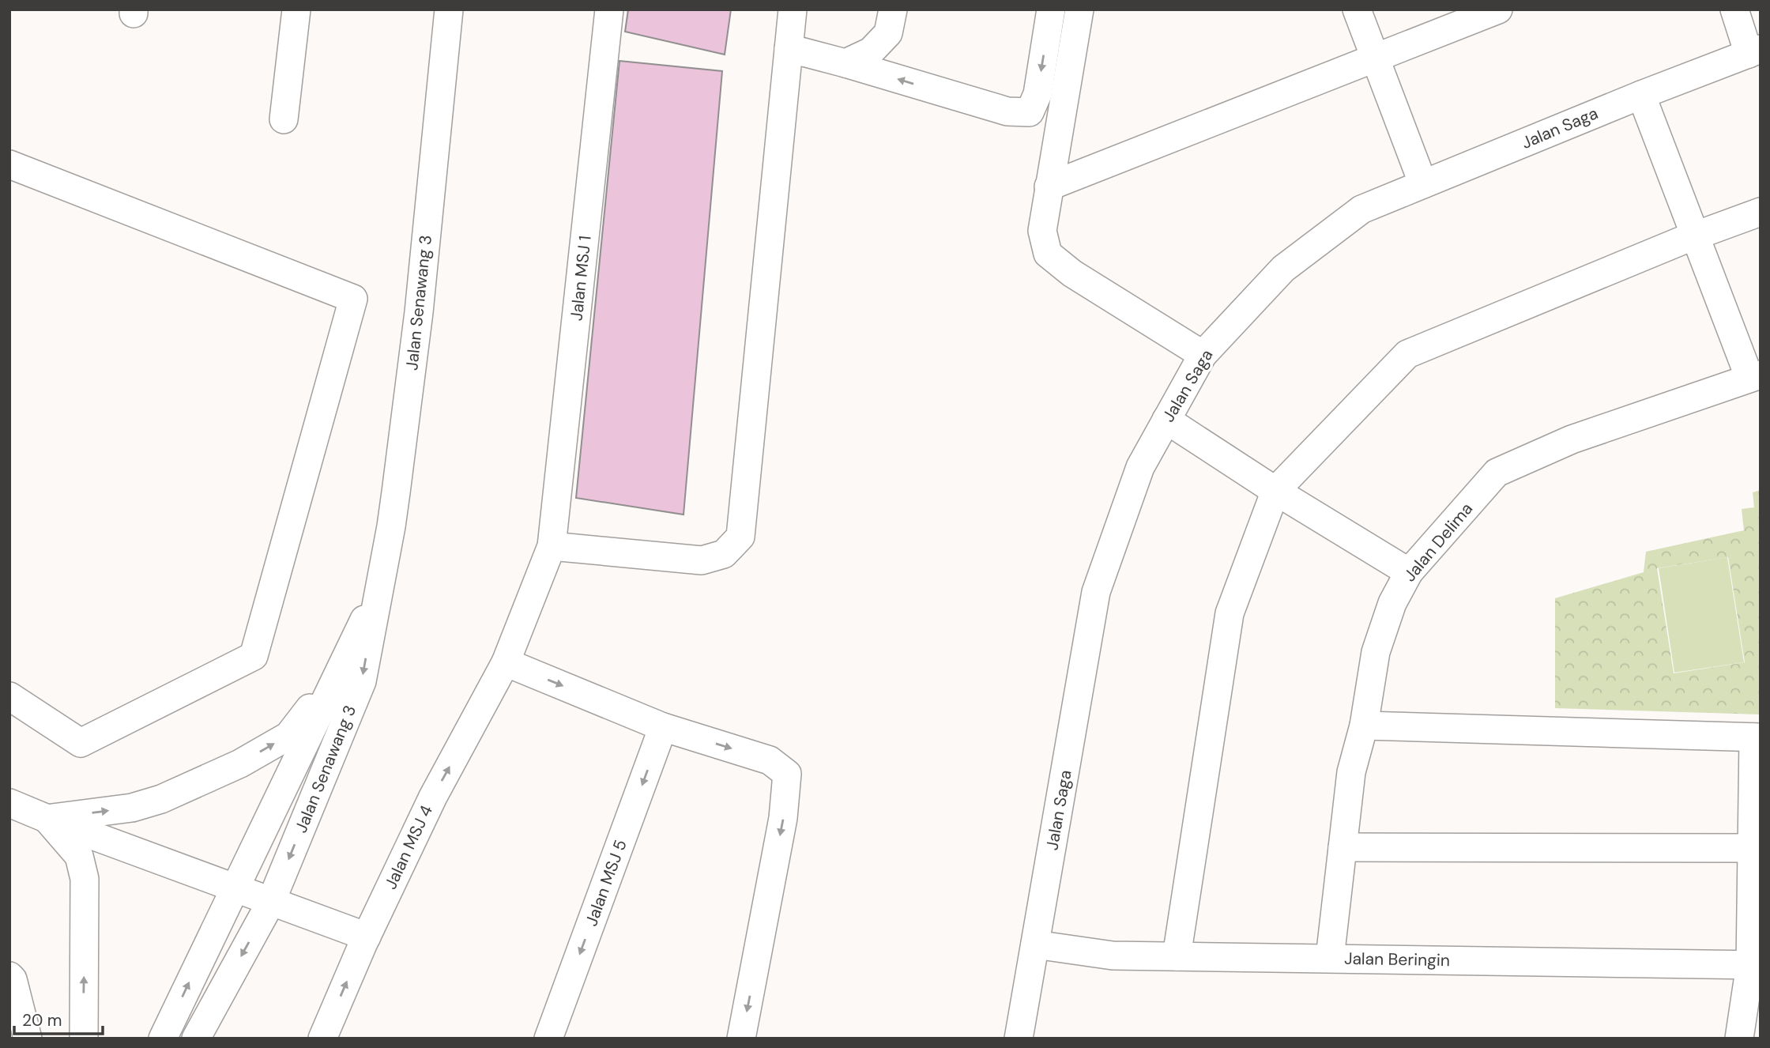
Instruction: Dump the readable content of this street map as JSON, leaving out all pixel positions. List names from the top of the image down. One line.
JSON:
{"streets":{"street":["Jalan Saga","Jalan MSJ 1","Jalan Senawang 3","Jalan Delima","Jalan MSJ 4","Jalan MSJ 5","Jalan Beringin"]},"crossings":[["Jalan Saga","Jalan Beringin"],["Jalan MSJ 1","Jalan MSJ 4"],["Jalan Delima","Jalan Beringin"]],"one_way":["Jalan MSJ 4","Jalan MSJ 5"],"scale_bar":"20 m"}
